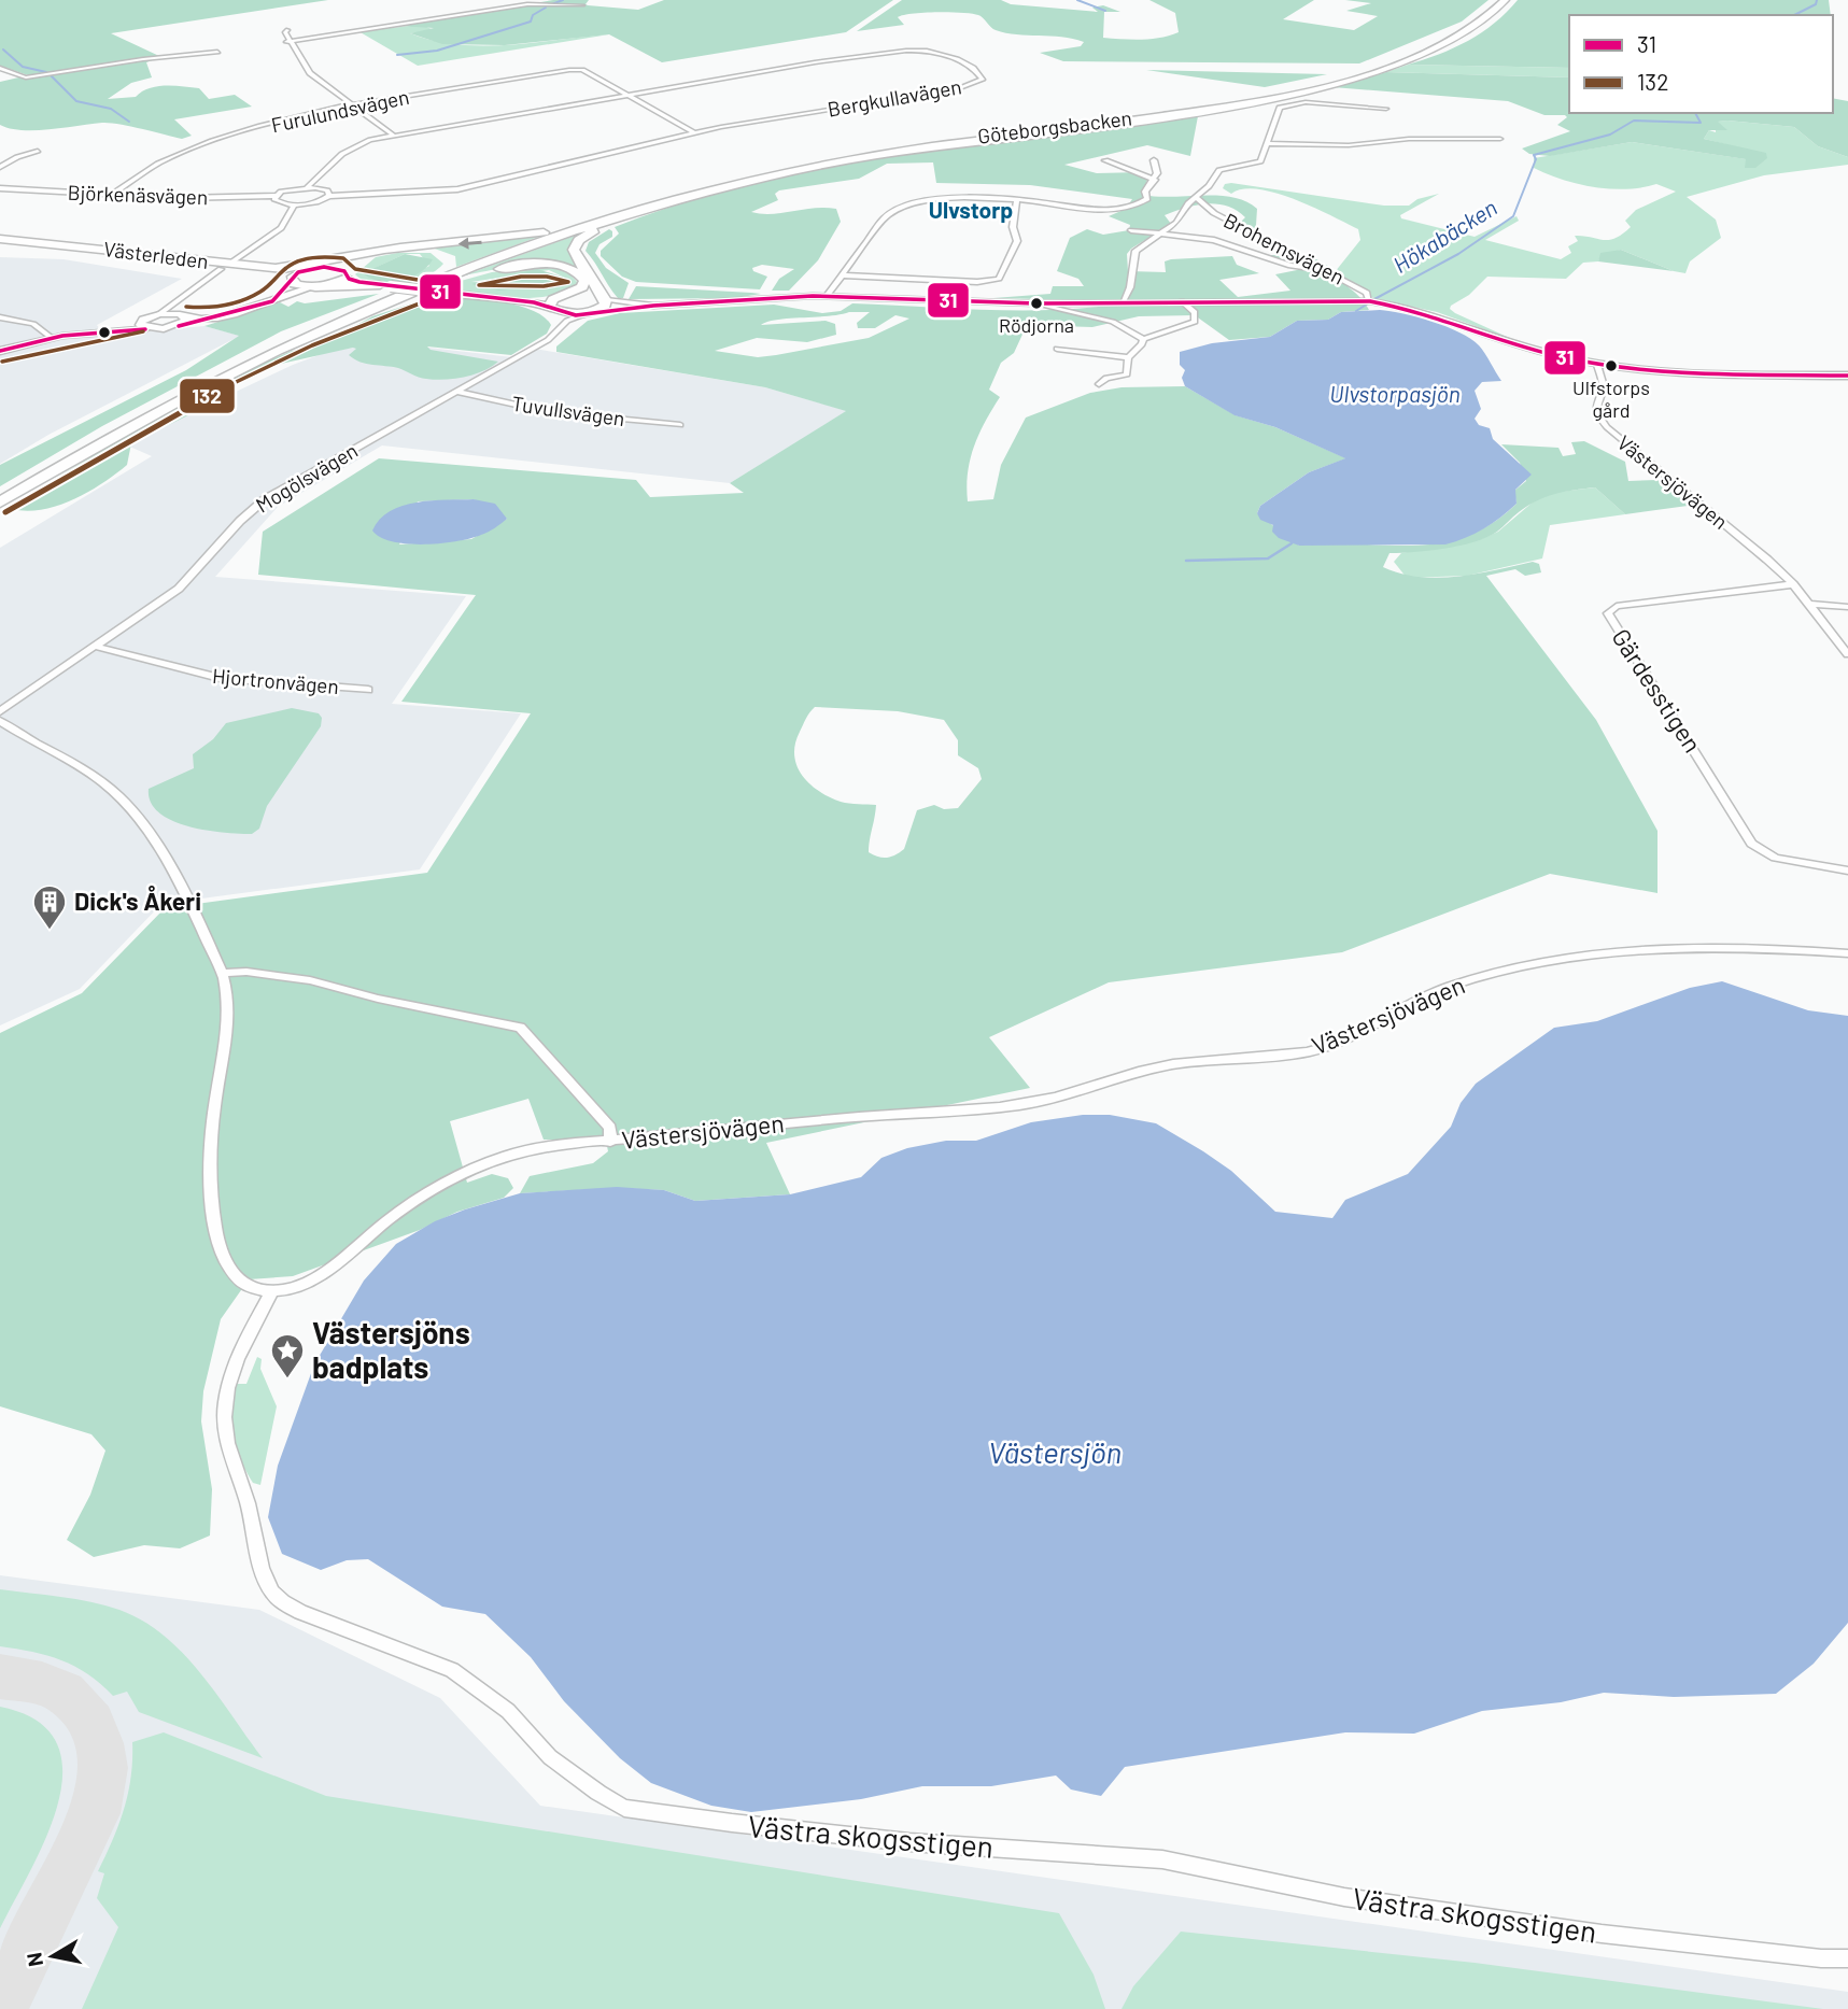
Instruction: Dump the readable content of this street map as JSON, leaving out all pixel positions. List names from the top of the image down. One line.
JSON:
{"streets":{"highway":["Göteborgsbacken","Västerleden"],"street":["Bergkullavägen","Furulundsvägen","Björkenäsvägen","Brohemsvägen","Tuvullsvägen","Mogölsvägen","Västersjövägen","Hjortronvägen","Gärdesstigen","Västra skogsstigen"]},"crossings":[["Bergkullavägen","Furulundsvägen"],["Furulundsvägen","Björkenäsvägen"],["Tuvullsvägen","Mogölsvägen"],["Mogölsvägen","Hjortronvägen"],["Västersjövägen","Gärdesstigen"],["Västersjövägen","Västra skogsstigen"]],"districts":["Ulvstorp"],"water":["Hökabäcken","Ulvstorpasjön","Västersjön"],"places":{"other":["Rödjorna","Ulfstorps gård"],"building":["Dick's Åkeri"],"place":["Västersjöns badplats"]},"lines":["transit line 132","transit line 31"],"legend":["31","132"],"north":"left"}
